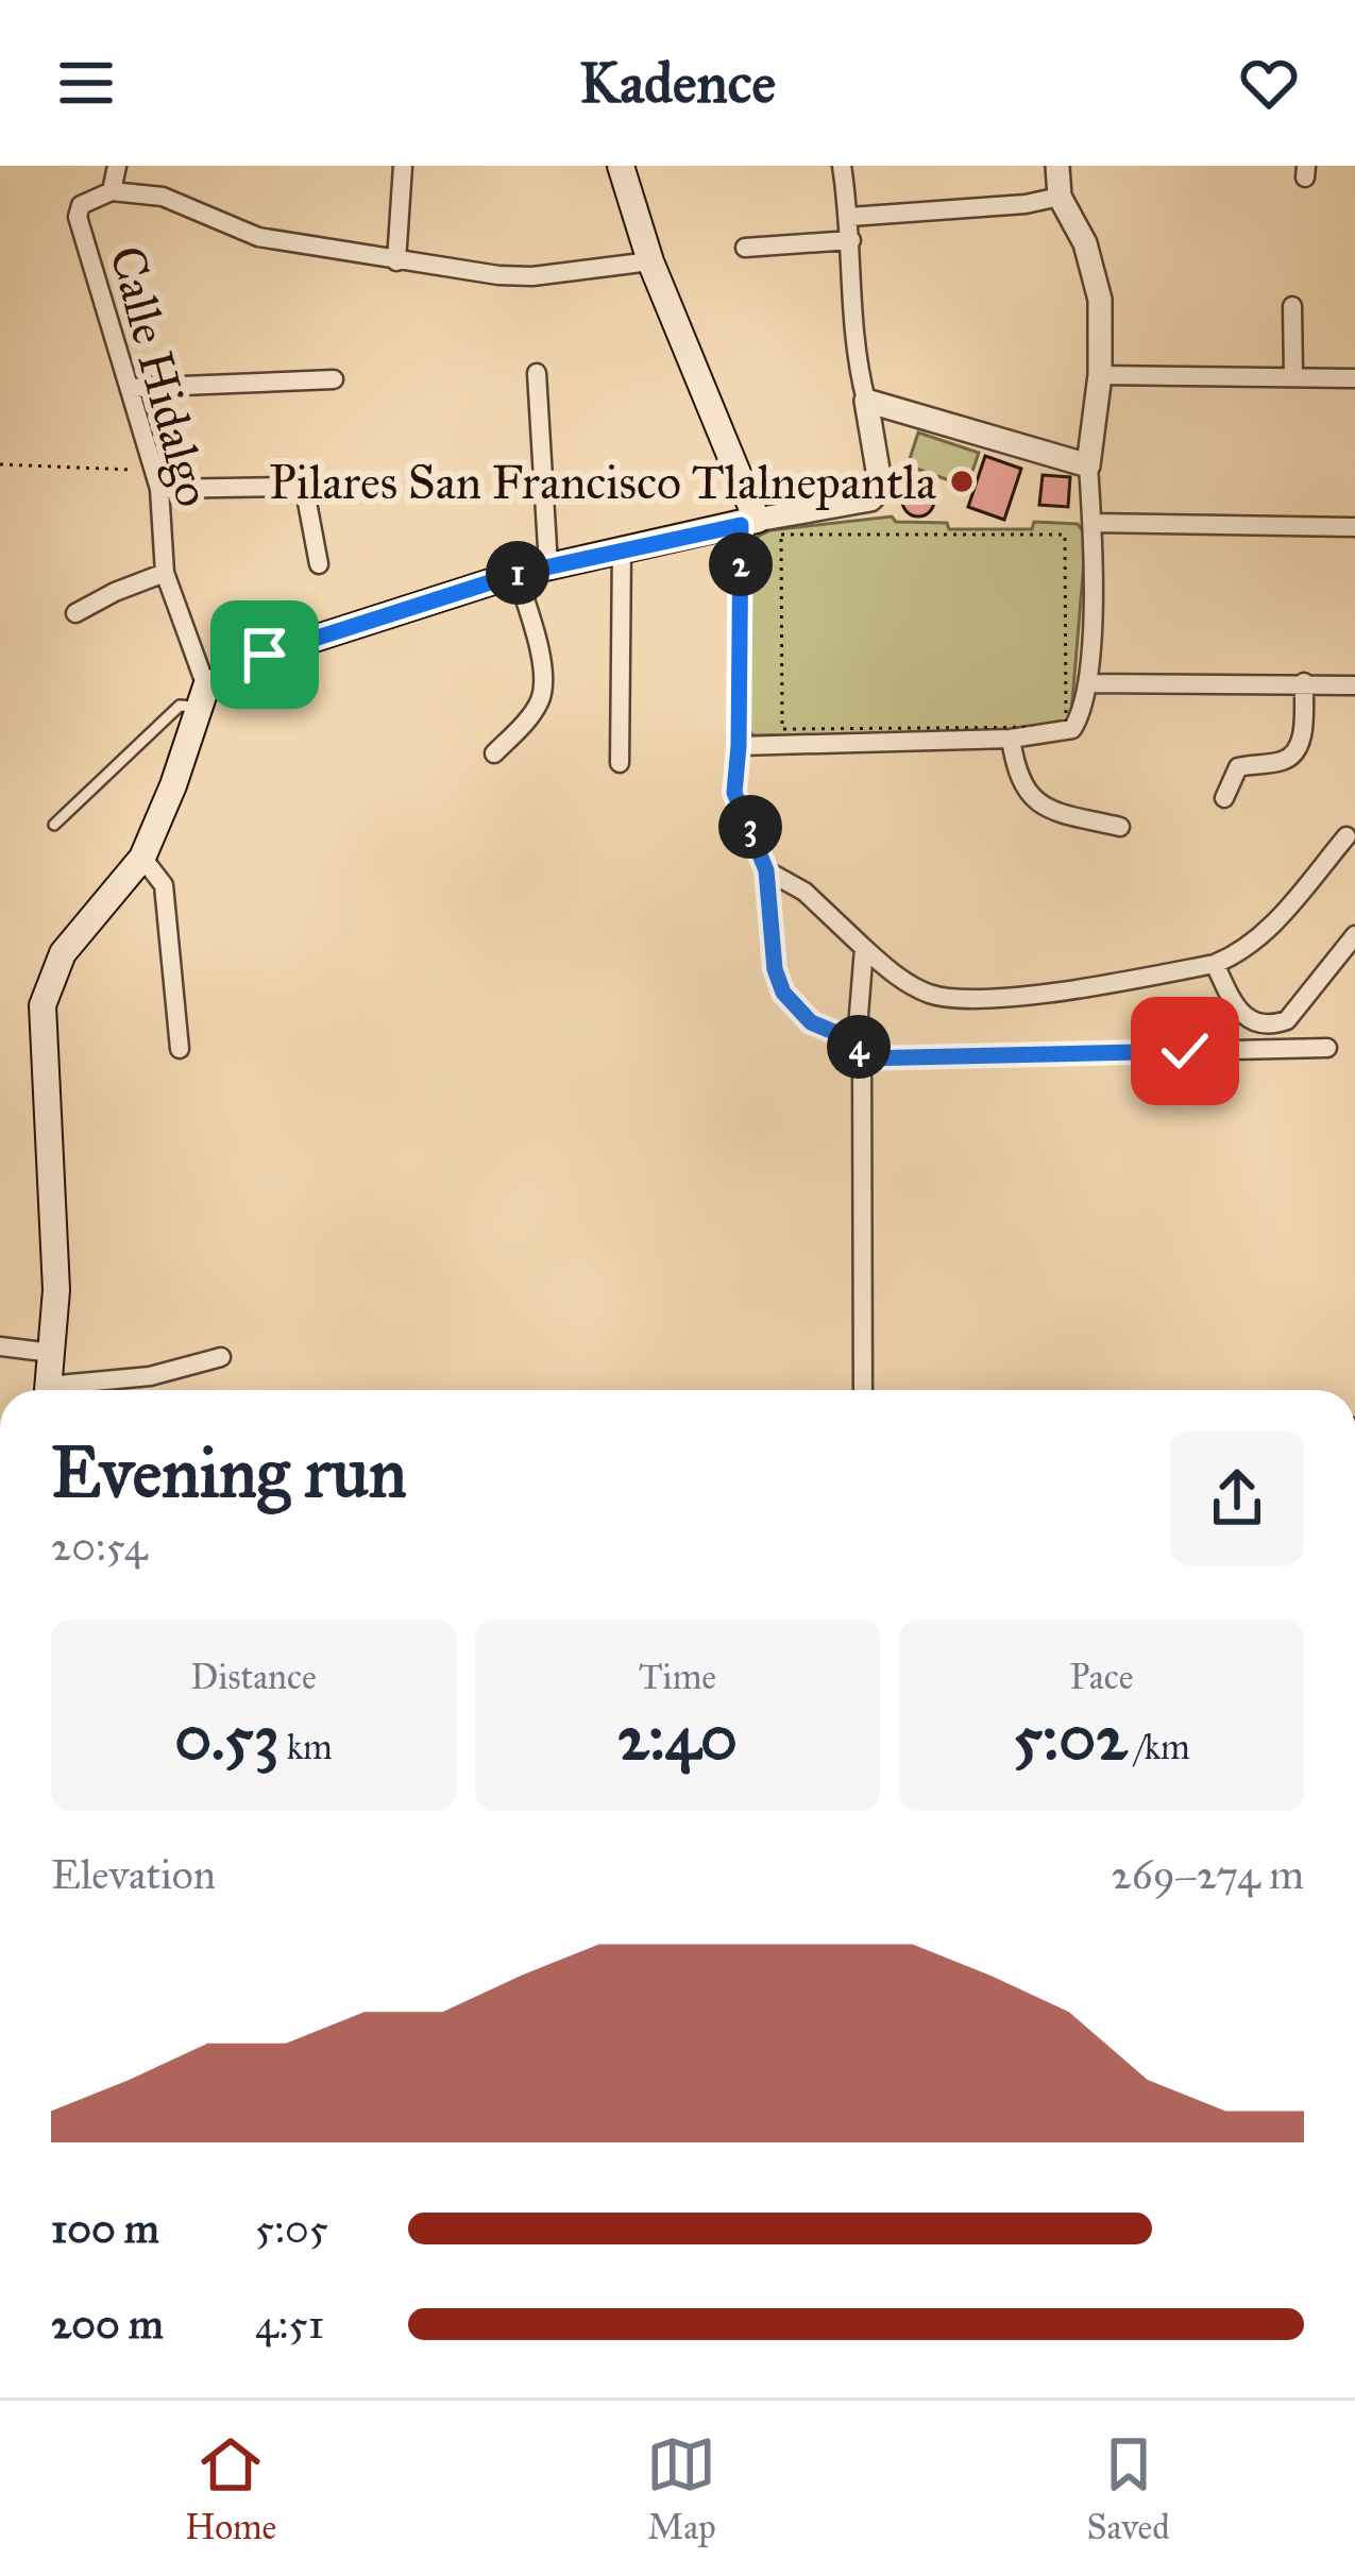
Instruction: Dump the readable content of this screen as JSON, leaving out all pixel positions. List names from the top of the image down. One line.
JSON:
{"streets":{"street":["Calle Hidalgo"]},"places":["Pilares San Francisco Tlalnepantla"],"page":{"header":"Kadence","pins":["2","1","3","4"],"heading":["Evening run","20:54"],"stats":[["Distance","0.53 km"],["Time","2:40"],["Pace","5:02 /km"]],"chart":["Elevation","269–274 m"],"list":[{"name":"100 m","note":"5:05"},{"name":"200 m","note":"4:51"}],"tabs":["Home","Map","Saved"]}}
